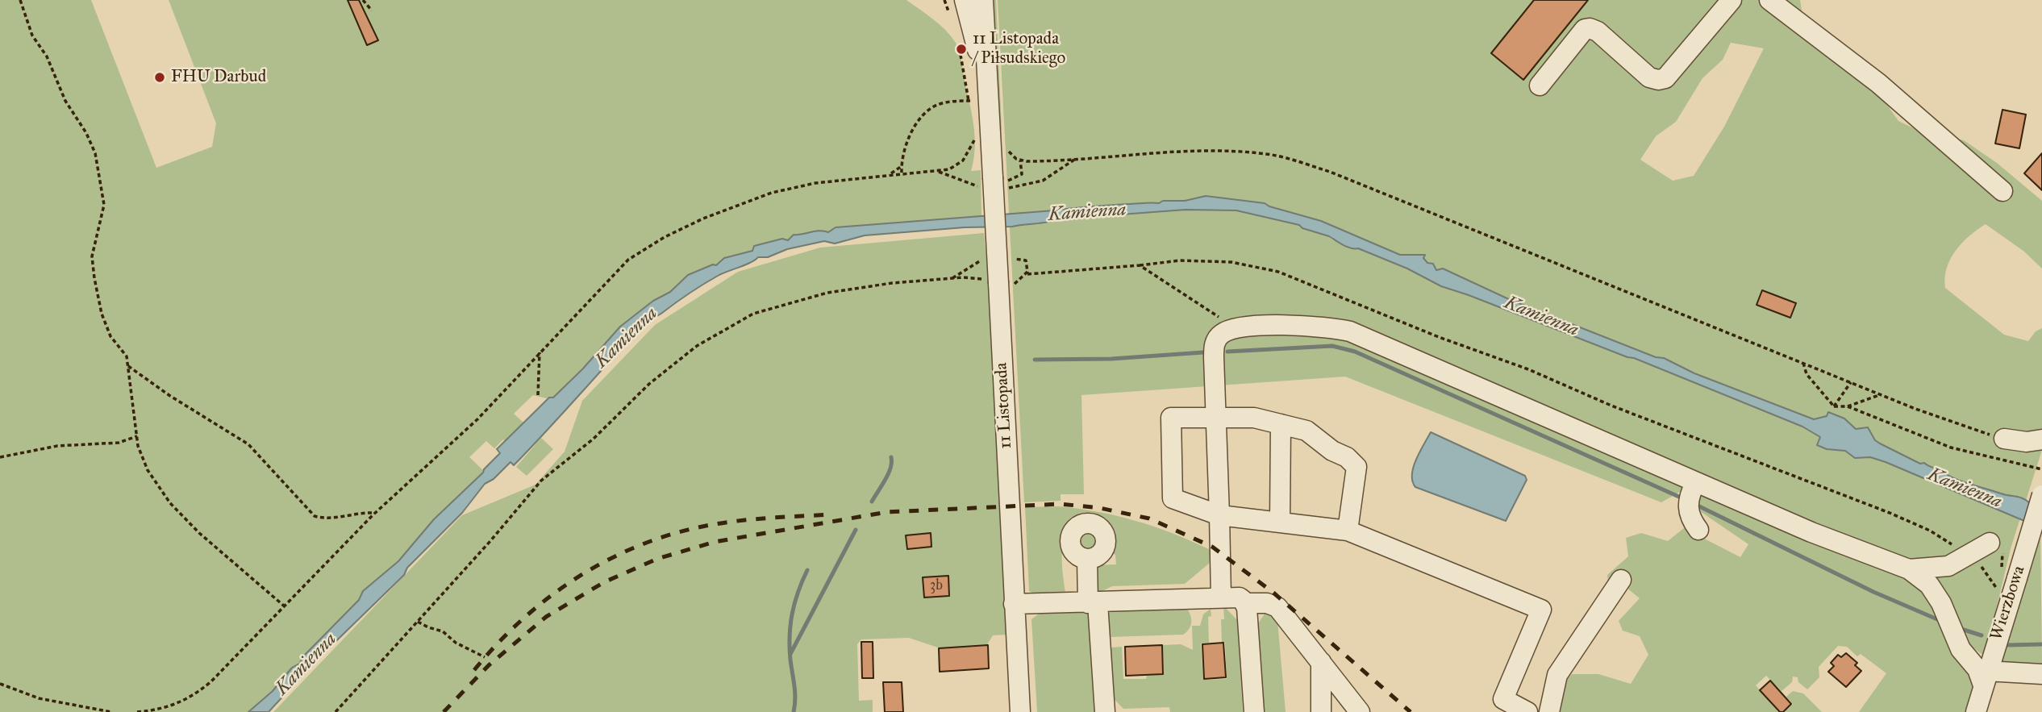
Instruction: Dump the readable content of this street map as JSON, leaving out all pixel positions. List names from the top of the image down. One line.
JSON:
{"streets":{"street":["11 Listopada","Wierzbowa"]},"water":["Kamienna"],"places":["11 Listopada / Piłsudskiego","FHU Darbud"],"house_numbers":["3b"]}
